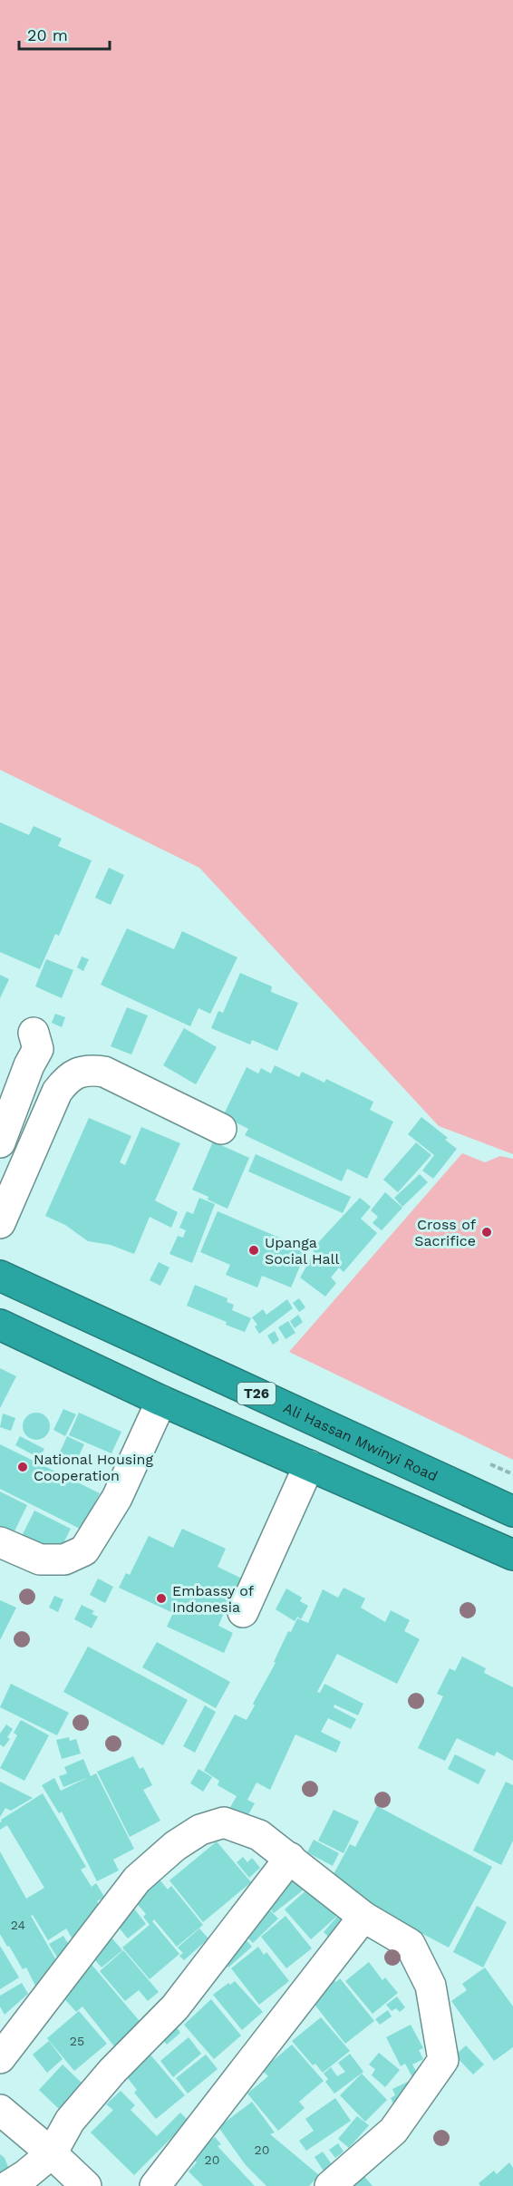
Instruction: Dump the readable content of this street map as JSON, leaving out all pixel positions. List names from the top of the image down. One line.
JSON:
{"streets":{"highway":["T26","Ali Hassan Mwinyi Road"]},"places":["Cross of Sacrifice","Upanga Social Hall","National Housing Cooperation","Embassy of Indonesia"],"house_numbers":["24","25","20","20"],"scale_bar":"20 m"}
